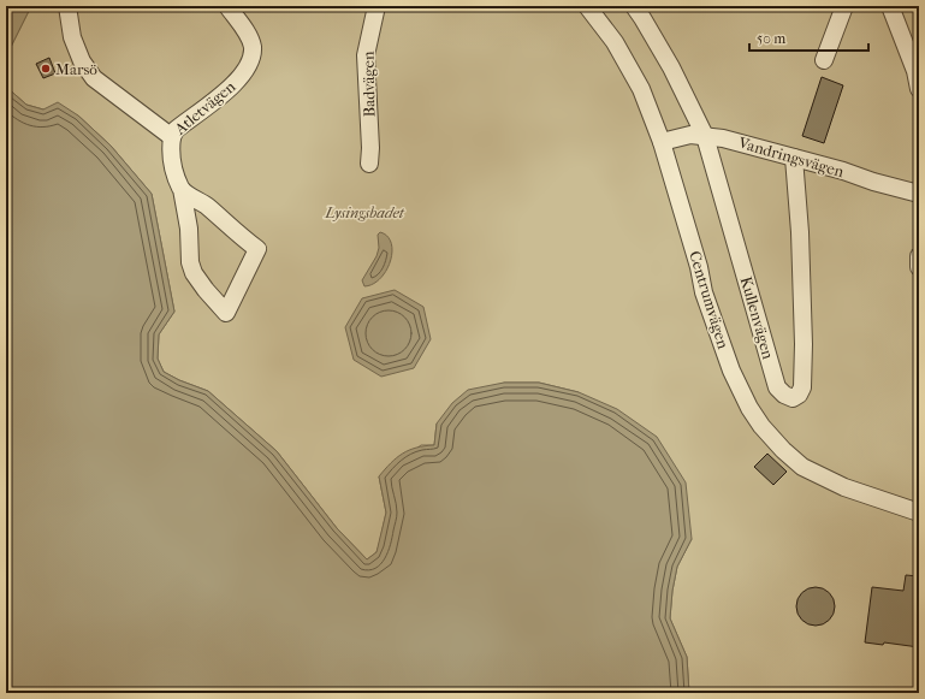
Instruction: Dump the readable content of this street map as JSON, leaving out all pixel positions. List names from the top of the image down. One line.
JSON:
{"streets":{"lane":["Badvägen","Atletvägen","Vandringsvägen","Centrumvägen","Kullenvägen"]},"crossings":[["Vandringsvägen","Centrumvägen"],["Vandringsvägen","Kullenvägen"]],"parks":["Lysingsbadet"],"places":["Marsö"],"scale_bar":"50 m"}
